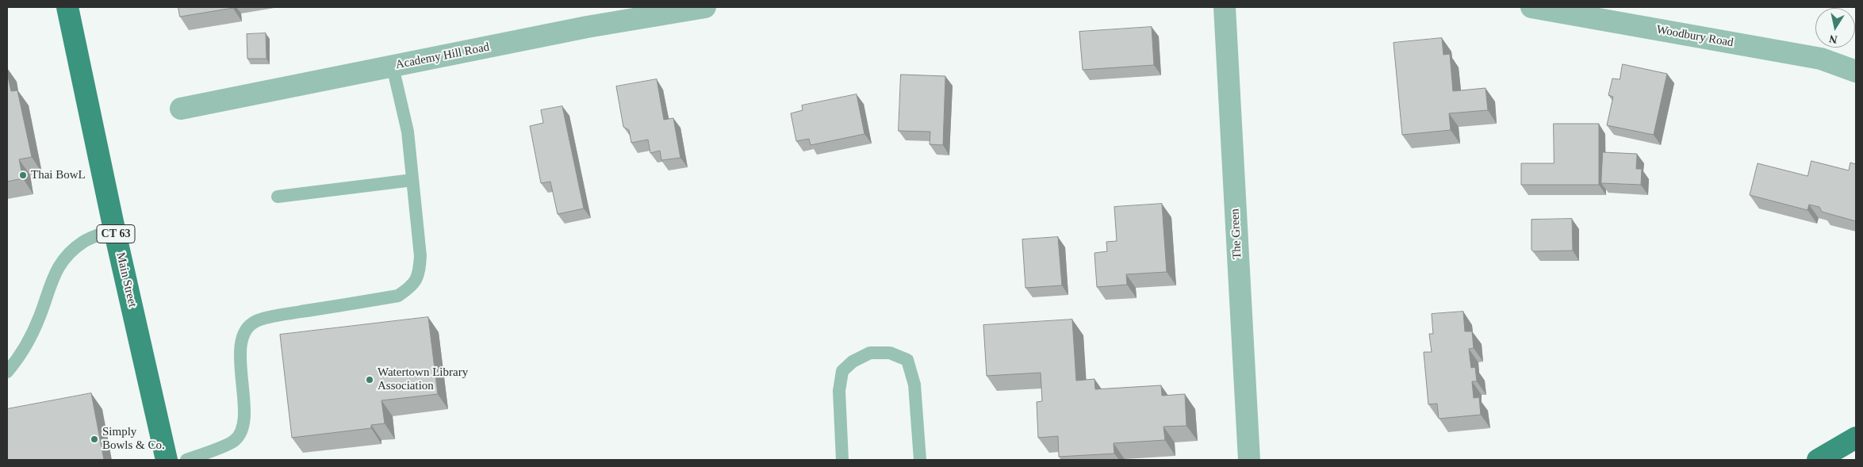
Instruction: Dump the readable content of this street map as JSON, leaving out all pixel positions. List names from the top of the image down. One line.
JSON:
{"streets":{"main road":["CT 63","Main Street"],"street":["Woodbury Road","Academy Hill Road","The Green"]},"places":["Thai BowL","Watertown Library Association","Simply Bowls & Co."],"north":"bottom"}
